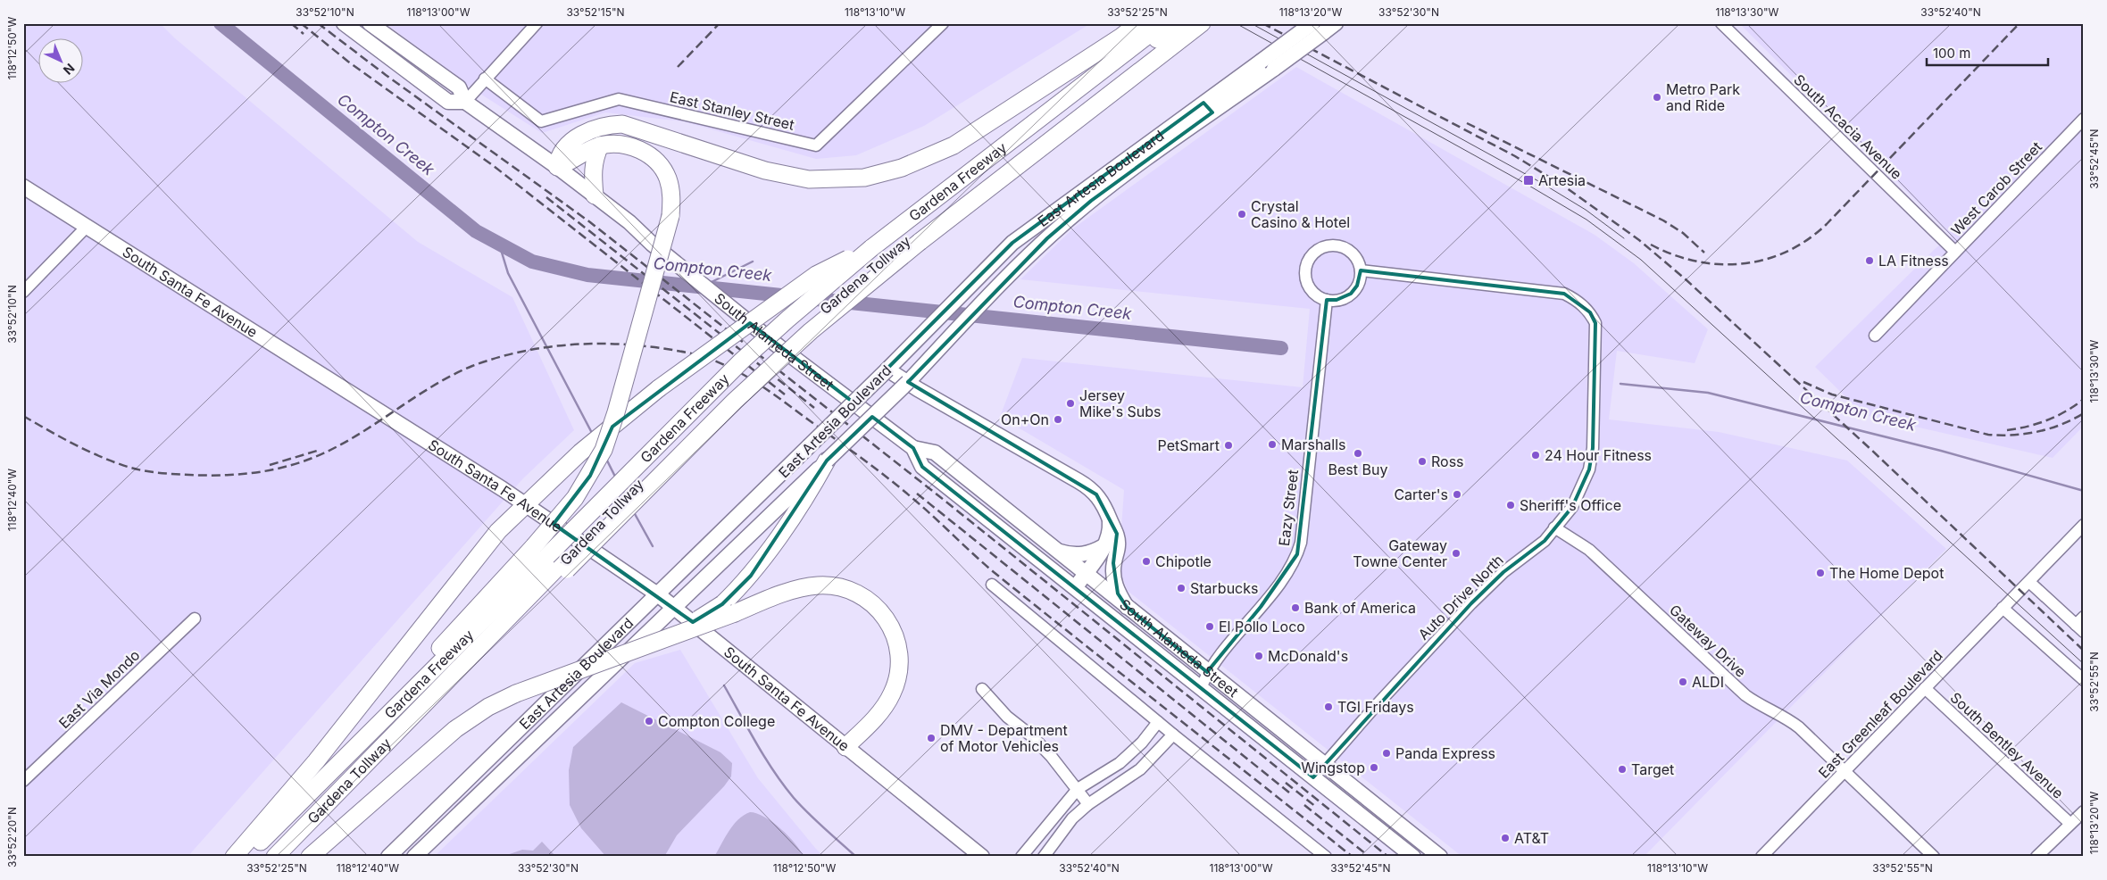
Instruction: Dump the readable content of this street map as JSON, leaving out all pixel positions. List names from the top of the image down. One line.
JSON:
{"streets":{"highway":["Gardena Freeway","Gardena Tollway"],"main road":["East Artesia Boulevard","South Santa Fe Avenue","South Alameda Street"],"street":["East Stanley Street","South Acacia Avenue","West Carob Street","Eazy Street","Auto Drive North","Gateway Drive","East Via Mondo","East Greenleaf Boulevard","South Bentley Avenue"]},"crossings":[["South Acacia Avenue","West Carob Street"],["East Artesia Boulevard","South Santa Fe Avenue"],["Gardena Freeway","Gardena Tollway"],["South Alameda Street","Eazy Street"],["South Alameda Street","Auto Drive North"],["Eazy Street","Auto Drive North"],["Auto Drive North","Gateway Drive"],["Gateway Drive","East Greenleaf Boulevard"],["East Greenleaf Boulevard","South Bentley Avenue"]],"water":["Compton Creek"],"places":{"other":["Metro Park and Ride","Crystal Casino & Hotel","LA Fitness","Jersey Mike's Subs","On+On","Marshalls","PetSmart","Best Buy","24 Hour Fitness","Ross","Carter's","Sheriff's Office","Gateway Towne Center","Chipotle","The Home Depot","Starbucks","Bank of America","El Pollo Loco","McDonald's","ALDI","TGI Fridays","Compton College","DMV - Department of Motor Vehicles","Panda Express","Wingstop","Target","AT&T"],"transit":["Artesia"]},"scale_bar":"100 m","north":"bottom right","coordinates":["33°52'10\"N","118°13'00\"W","33°52'15\"N","118°13'10\"W","33°52'25\"N","118°13'20\"W","33°52'30\"N","118°13'30\"W","33°52'40\"N","118°12'50\"W","33°52'45\"N","118°12'40\"W","33°52'55\"N","33°52'20\"N"]}
